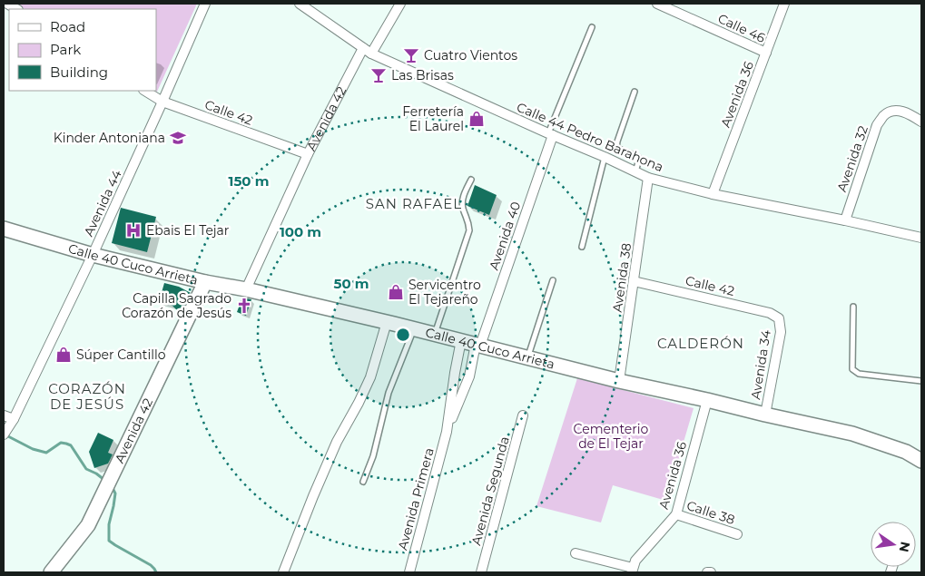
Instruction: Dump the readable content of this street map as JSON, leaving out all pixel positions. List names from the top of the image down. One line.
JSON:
{"streets":{"main road":["Avenida 42","Calle 40 Cuco Arrieta"],"street":["Calle 46","Avenida 36","Calle 42","Calle 44 Pedro Barahona","Avenida 32","Avenida 44","Avenida 40","Avenida 38","Avenida 34","Avenida Segunda","Avenida Primera","Calle 38"]},"crossings":[["Calle 46","Avenida 36"],["Avenida 36","Calle 44 Pedro Barahona"],["Avenida 36","Calle 40 Cuco Arrieta"],["Avenida 36","Calle 38"],["Calle 42","Avenida 42"],["Calle 42","Avenida 44"],["Calle 42","Avenida 38"],["Calle 42","Avenida 34"],["Avenida 42","Calle 44 Pedro Barahona"],["Avenida 42","Calle 40 Cuco Arrieta"],["Calle 44 Pedro Barahona","Avenida 32"],["Calle 44 Pedro Barahona","Avenida 40"],["Calle 44 Pedro Barahona","Avenida 38"],["Avenida 44","Calle 40 Cuco Arrieta"],["Avenida 40","Calle 40 Cuco Arrieta"],["Avenida 40","Avenida Primera"],["Calle 40 Cuco Arrieta","Avenida 38"],["Calle 40 Cuco Arrieta","Avenida 34"],["Calle 40 Cuco Arrieta","Avenida Primera"]],"districts":["SAN RAFAEL","CALDERÓN","CORAZÓN DE JESÚS"],"parks":["Cementerio de El Tejar"],"places":{"bar":["Cuatro Vientos","Las Brisas"],"shop":["Ferretería El Laurel","Servicentro El Tejareño","Súper Cantillo"],"school or university":["Kinder Antoniana"],"hospital":["Ebais El Tejar"],"church":["Capilla Sagrado Corazón de Jesús"]},"legend":["Road","Park","Building"],"north":"right","rings":["150 m","100 m","50 m"]}
